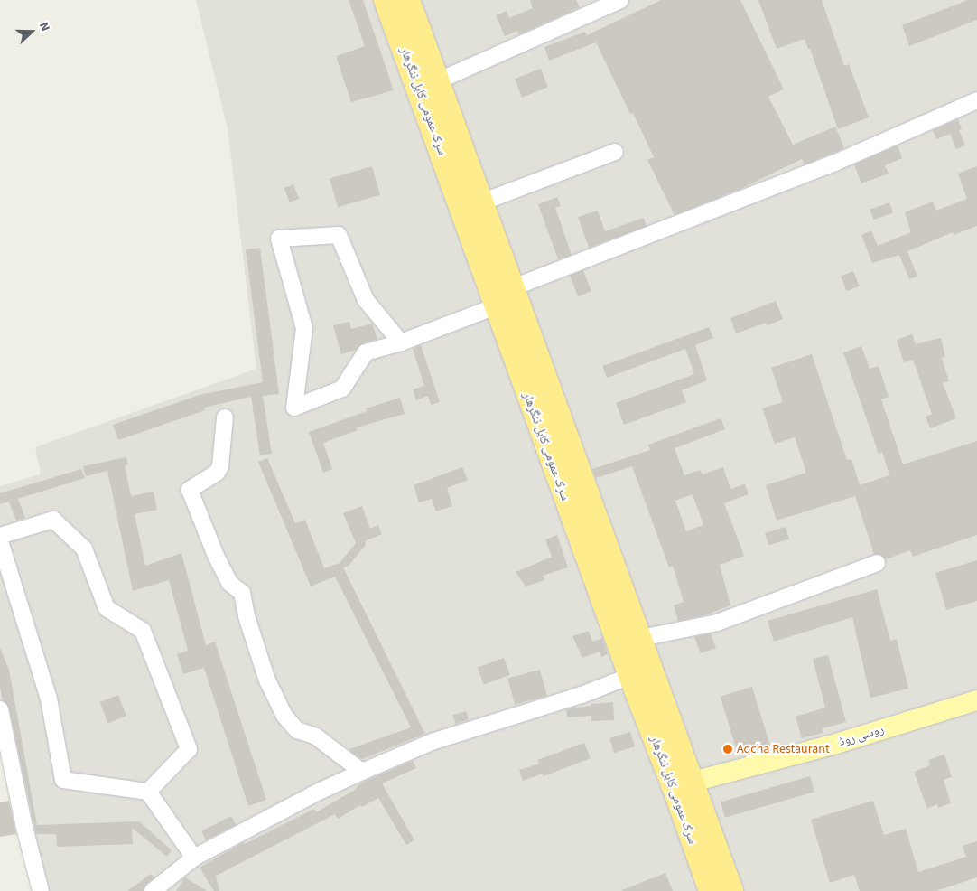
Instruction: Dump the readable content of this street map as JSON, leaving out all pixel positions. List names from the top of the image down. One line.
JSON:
{"streets":{"highway":["سرک عمومی کابل ننگرهار"],"main road":["روسی روڈ"]},"crossings":[["سرک عمومی کابل ننگرهار","روسی روڈ"]],"places":["Aqcha Restaurant"],"north":"right"}
